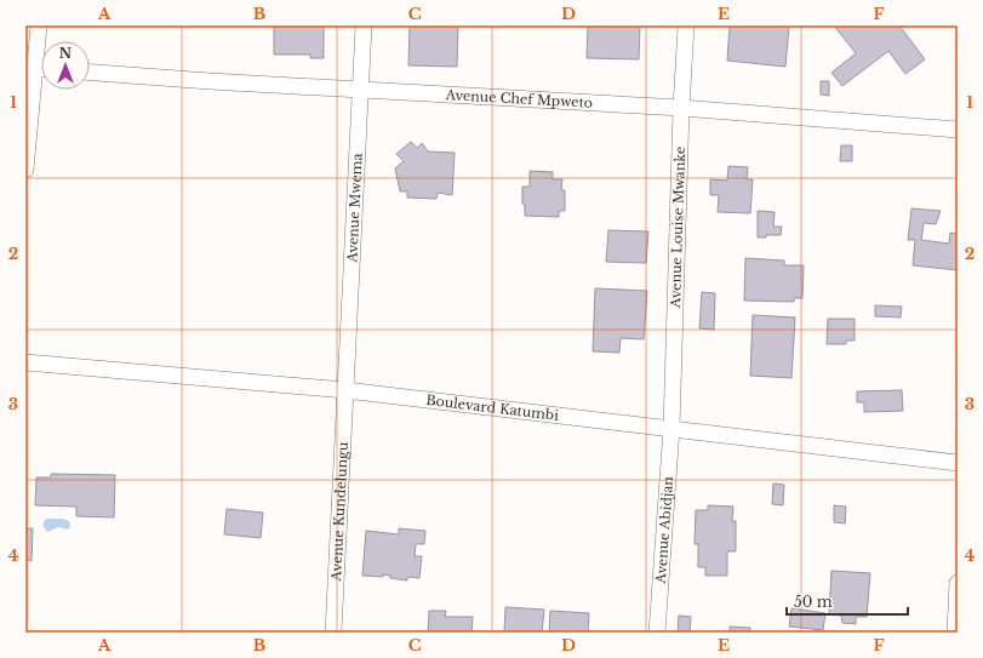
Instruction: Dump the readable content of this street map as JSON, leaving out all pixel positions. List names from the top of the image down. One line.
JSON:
{"streets":{"street":["Avenue Chef Mpweto","Avenue Mwema","Avenue Louise Mwanke","Boulevard Katumbi","Avenue Kundelungu","Avenue Abidjan"]},"crossings":[["Avenue Chef Mpweto","Avenue Mwema"],["Avenue Chef Mpweto","Avenue Louise Mwanke"],["Avenue Mwema","Boulevard Katumbi"],["Avenue Mwema","Avenue Kundelungu"],["Avenue Louise Mwanke","Boulevard Katumbi"],["Avenue Louise Mwanke","Avenue Abidjan"],["Boulevard Katumbi","Avenue Kundelungu"],["Boulevard Katumbi","Avenue Abidjan"]],"scale_bar":"50 m","north":"top","grid":{"columns":["A","B","C","D","E","F"],"rows":["1","2","3","4"]}}
